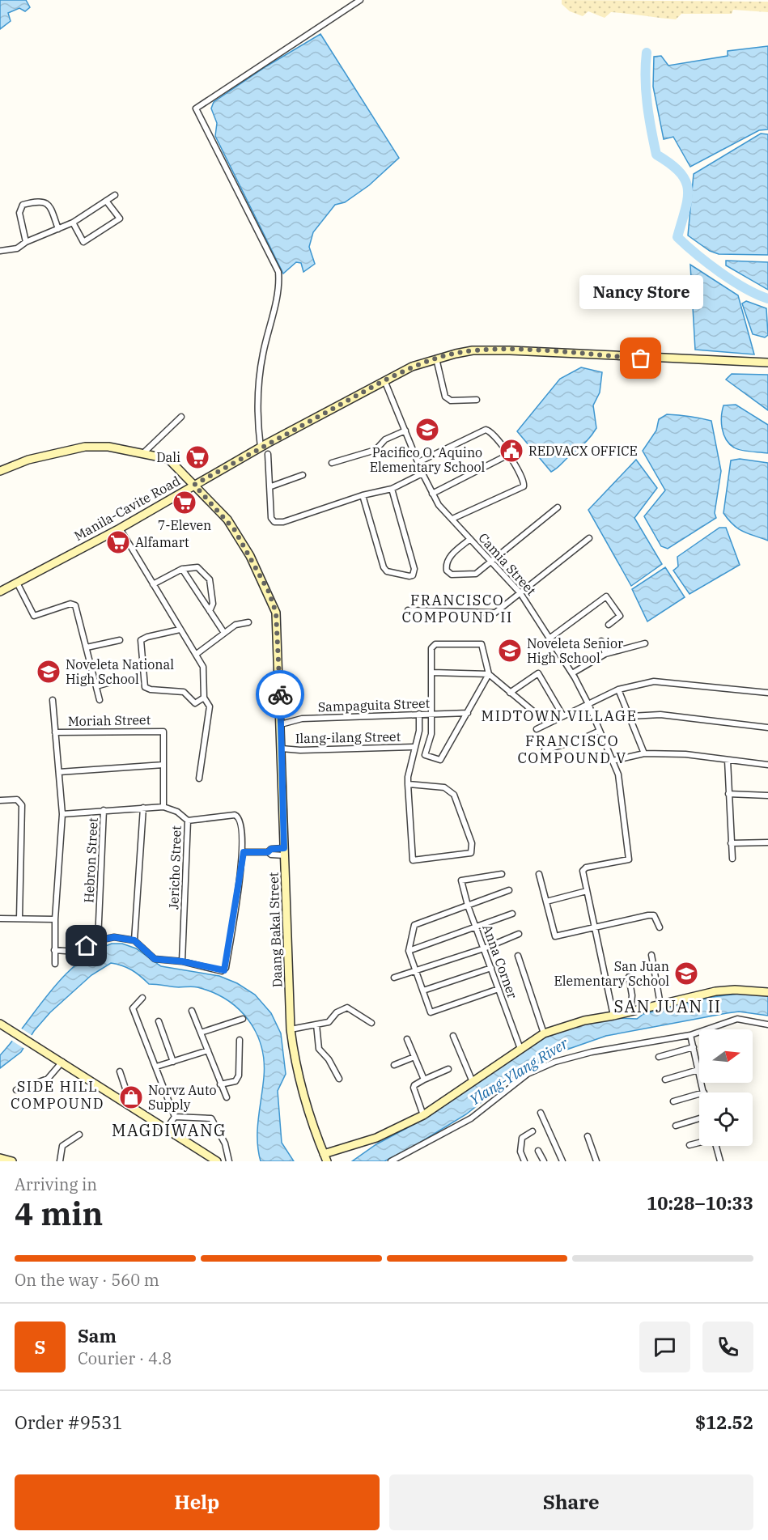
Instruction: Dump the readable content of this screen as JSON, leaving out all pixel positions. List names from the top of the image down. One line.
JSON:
{"streets":{"street":["Manila-Cavite Road","Camia Street","Sampaguita Street","Moriah Street","Ilang-ilang Street","Hebron Street","Jericho Street","Daang Bakal Street","Anna Corner"]},"crossings":[["Manila-Cavite Road","Camia Street"],["Manila-Cavite Road","Daang Bakal Street"],["Sampaguita Street","Daang Bakal Street"],["Moriah Street","Jericho Street"],["Ilang-ilang Street","Daang Bakal Street"]],"districts":["FRANCISCO COMPOUND II","MIDTOWN VILLAGE","FRANCISCO COMPOUND V","SAN JUAN II","SIDE HILL COMPOUND","MAGDIWANG"],"water":["Ylang-Ylang River"],"places":{"other":["Nancy Store"],"school or university":["Pacifico O. Aquino Elementary School","Noveleta Senior High School","Noveleta National High School","San Juan Elementary School"],"public building":["REDVACX OFFICE"],"supermarket":["Dali","7-Eleven","Alfamart"],"shop":["Norvz Auto Supply"]},"north":"right","page":{"bubble":"Nancy Store","heading":["4 min","Arriving in","10:28–10:33"],"panel":["Sam","Courier · 4.8","Order #9531","$12.52"],"bar":"On the way · 560 m","round":"S","buttons":["Help","Share"]}}
